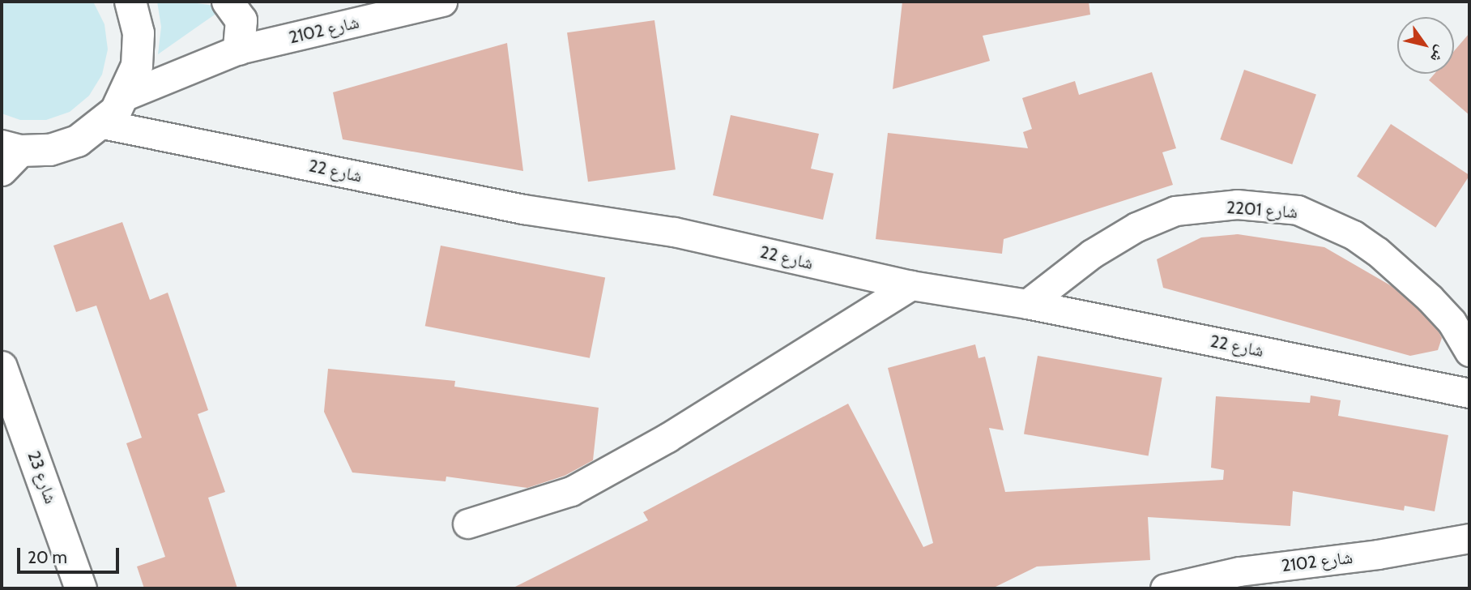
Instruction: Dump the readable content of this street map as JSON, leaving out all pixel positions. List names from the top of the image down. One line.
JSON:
{"streets":{"main road":["شارع 23"],"street":["شارع 2102","شارع 22","شارع 2201"]},"crossings":[["شارع 22","شارع 2201"]],"scale_bar":"20 m","north":"bottom right"}
